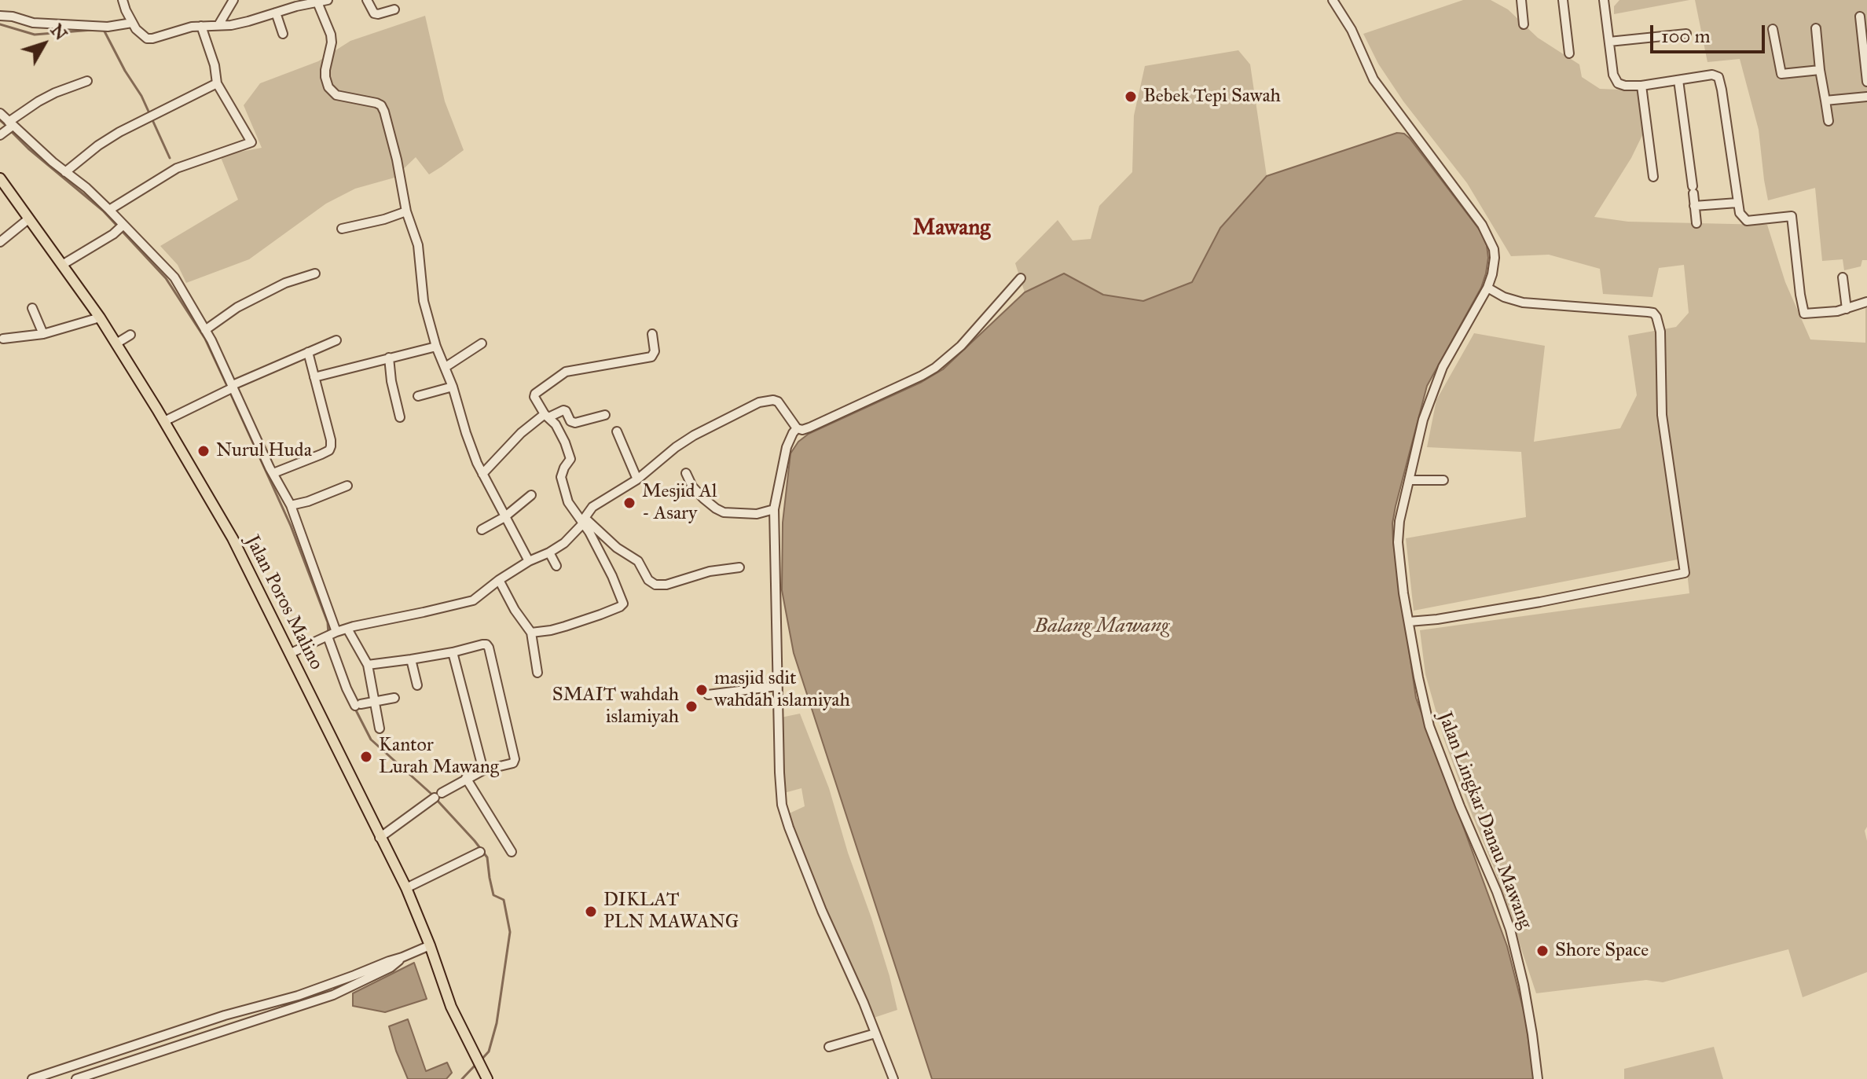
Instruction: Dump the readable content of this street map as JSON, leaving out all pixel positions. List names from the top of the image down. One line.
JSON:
{"streets":{"main road":["Jalan Poros Malino"],"street":["Jalan Lingkar Danau Mawang"]},"districts":["Mawang"],"water":["Balang Mawang"],"places":["Bebek Tepi Sawah","Nurul Huda","Mesjid Al - Asary","masjid sdit wahdah islamiyah","SMAIT wahdah islamiyah","Kantor Lurah Mawang","DIKLAT PLN MAWANG","Shore Space"],"scale_bar":"100 m","north":"top right"}
